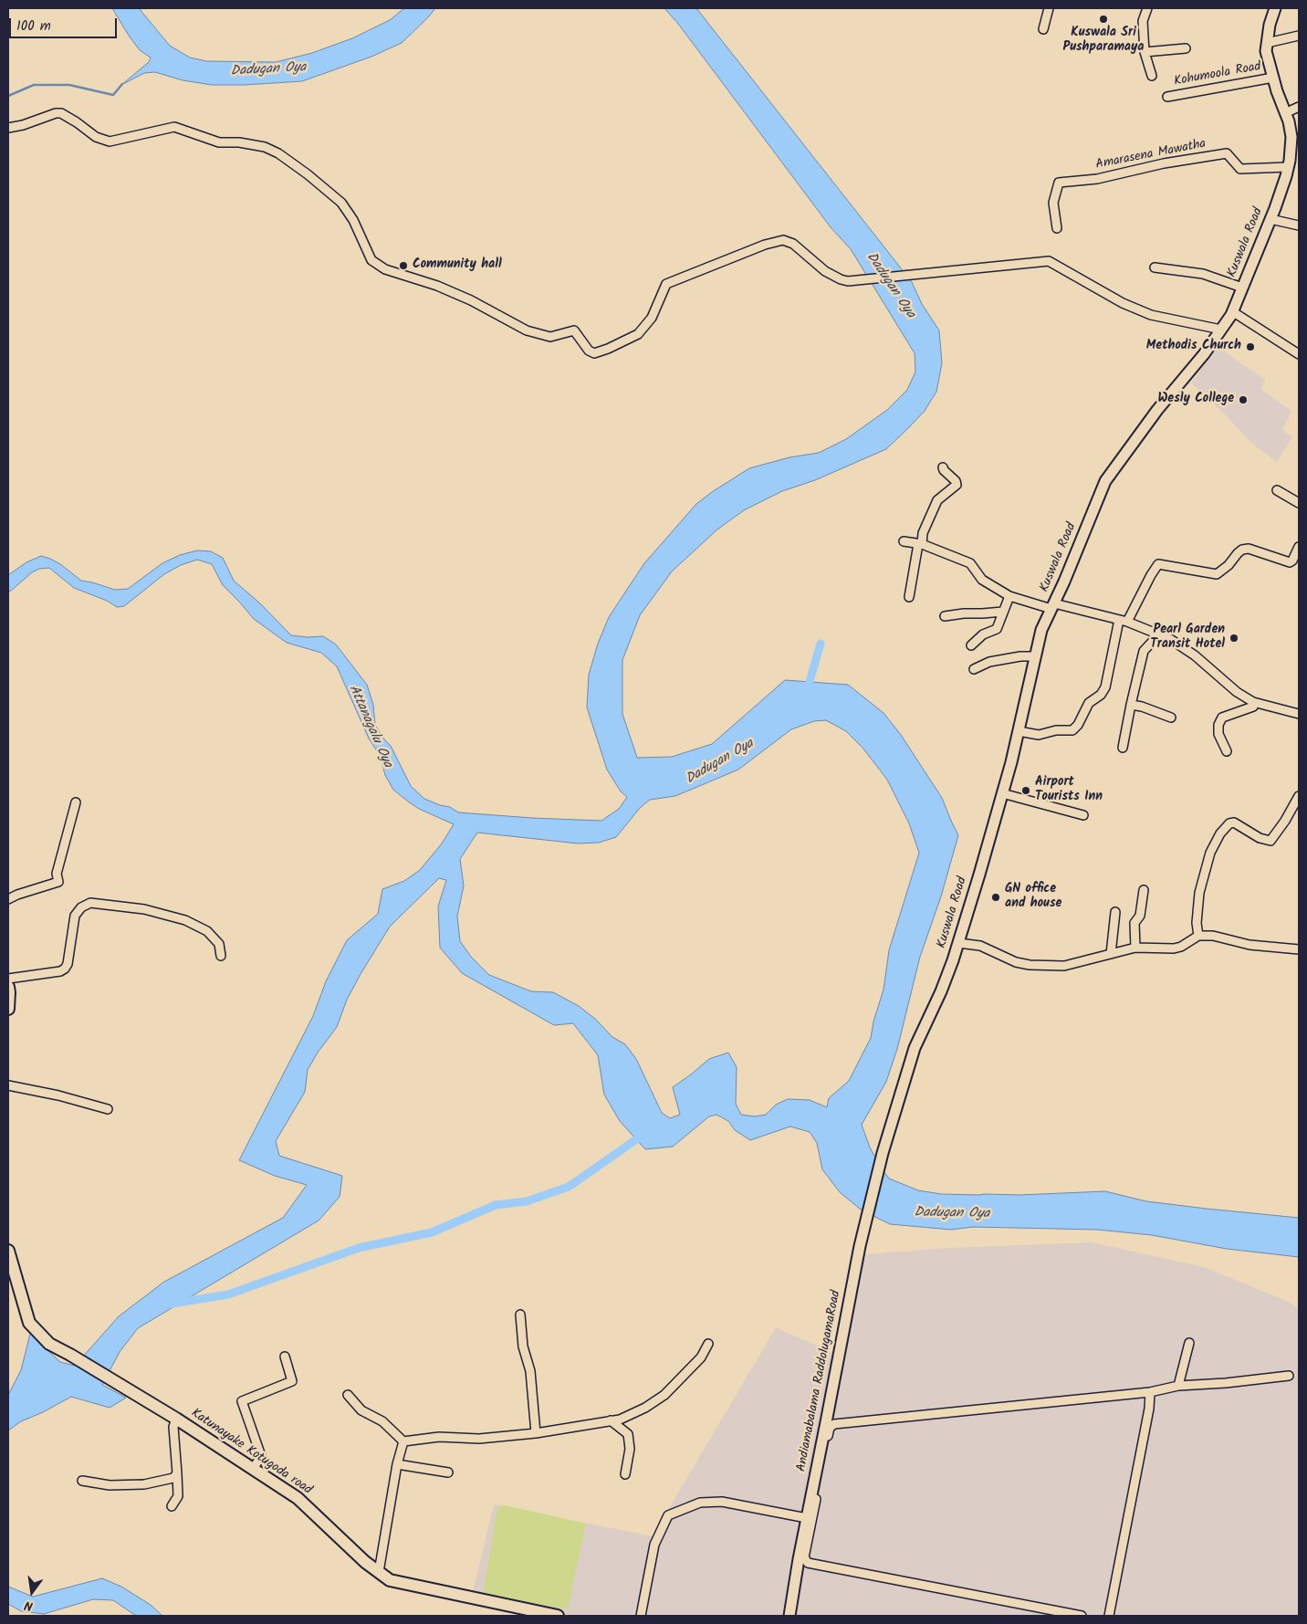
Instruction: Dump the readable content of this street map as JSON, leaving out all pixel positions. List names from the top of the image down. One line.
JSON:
{"streets":{"main road":["Katunayake Kotugoda road"],"street":["Kohumoola Road","Amarasena Mawatha","Kuswala Road","Andiamabalama RaddolugamaRoad"]},"crossings":[["Kohumoola Road","Kuswala Road"],["Amarasena Mawatha","Kuswala Road"],["Kuswala Road","Andiamabalama RaddolugamaRoad"]],"water":["Dadugan Oya","Attanagalu Oya"],"places":["Kuswala Sri Pushparamaya","Community hall","Methodis Church","Wesly College","Pearl Garden Transit Hotel","Airport Tourists Inn","GN office and house"],"scale_bar":"100 m","north":"bottom"}
